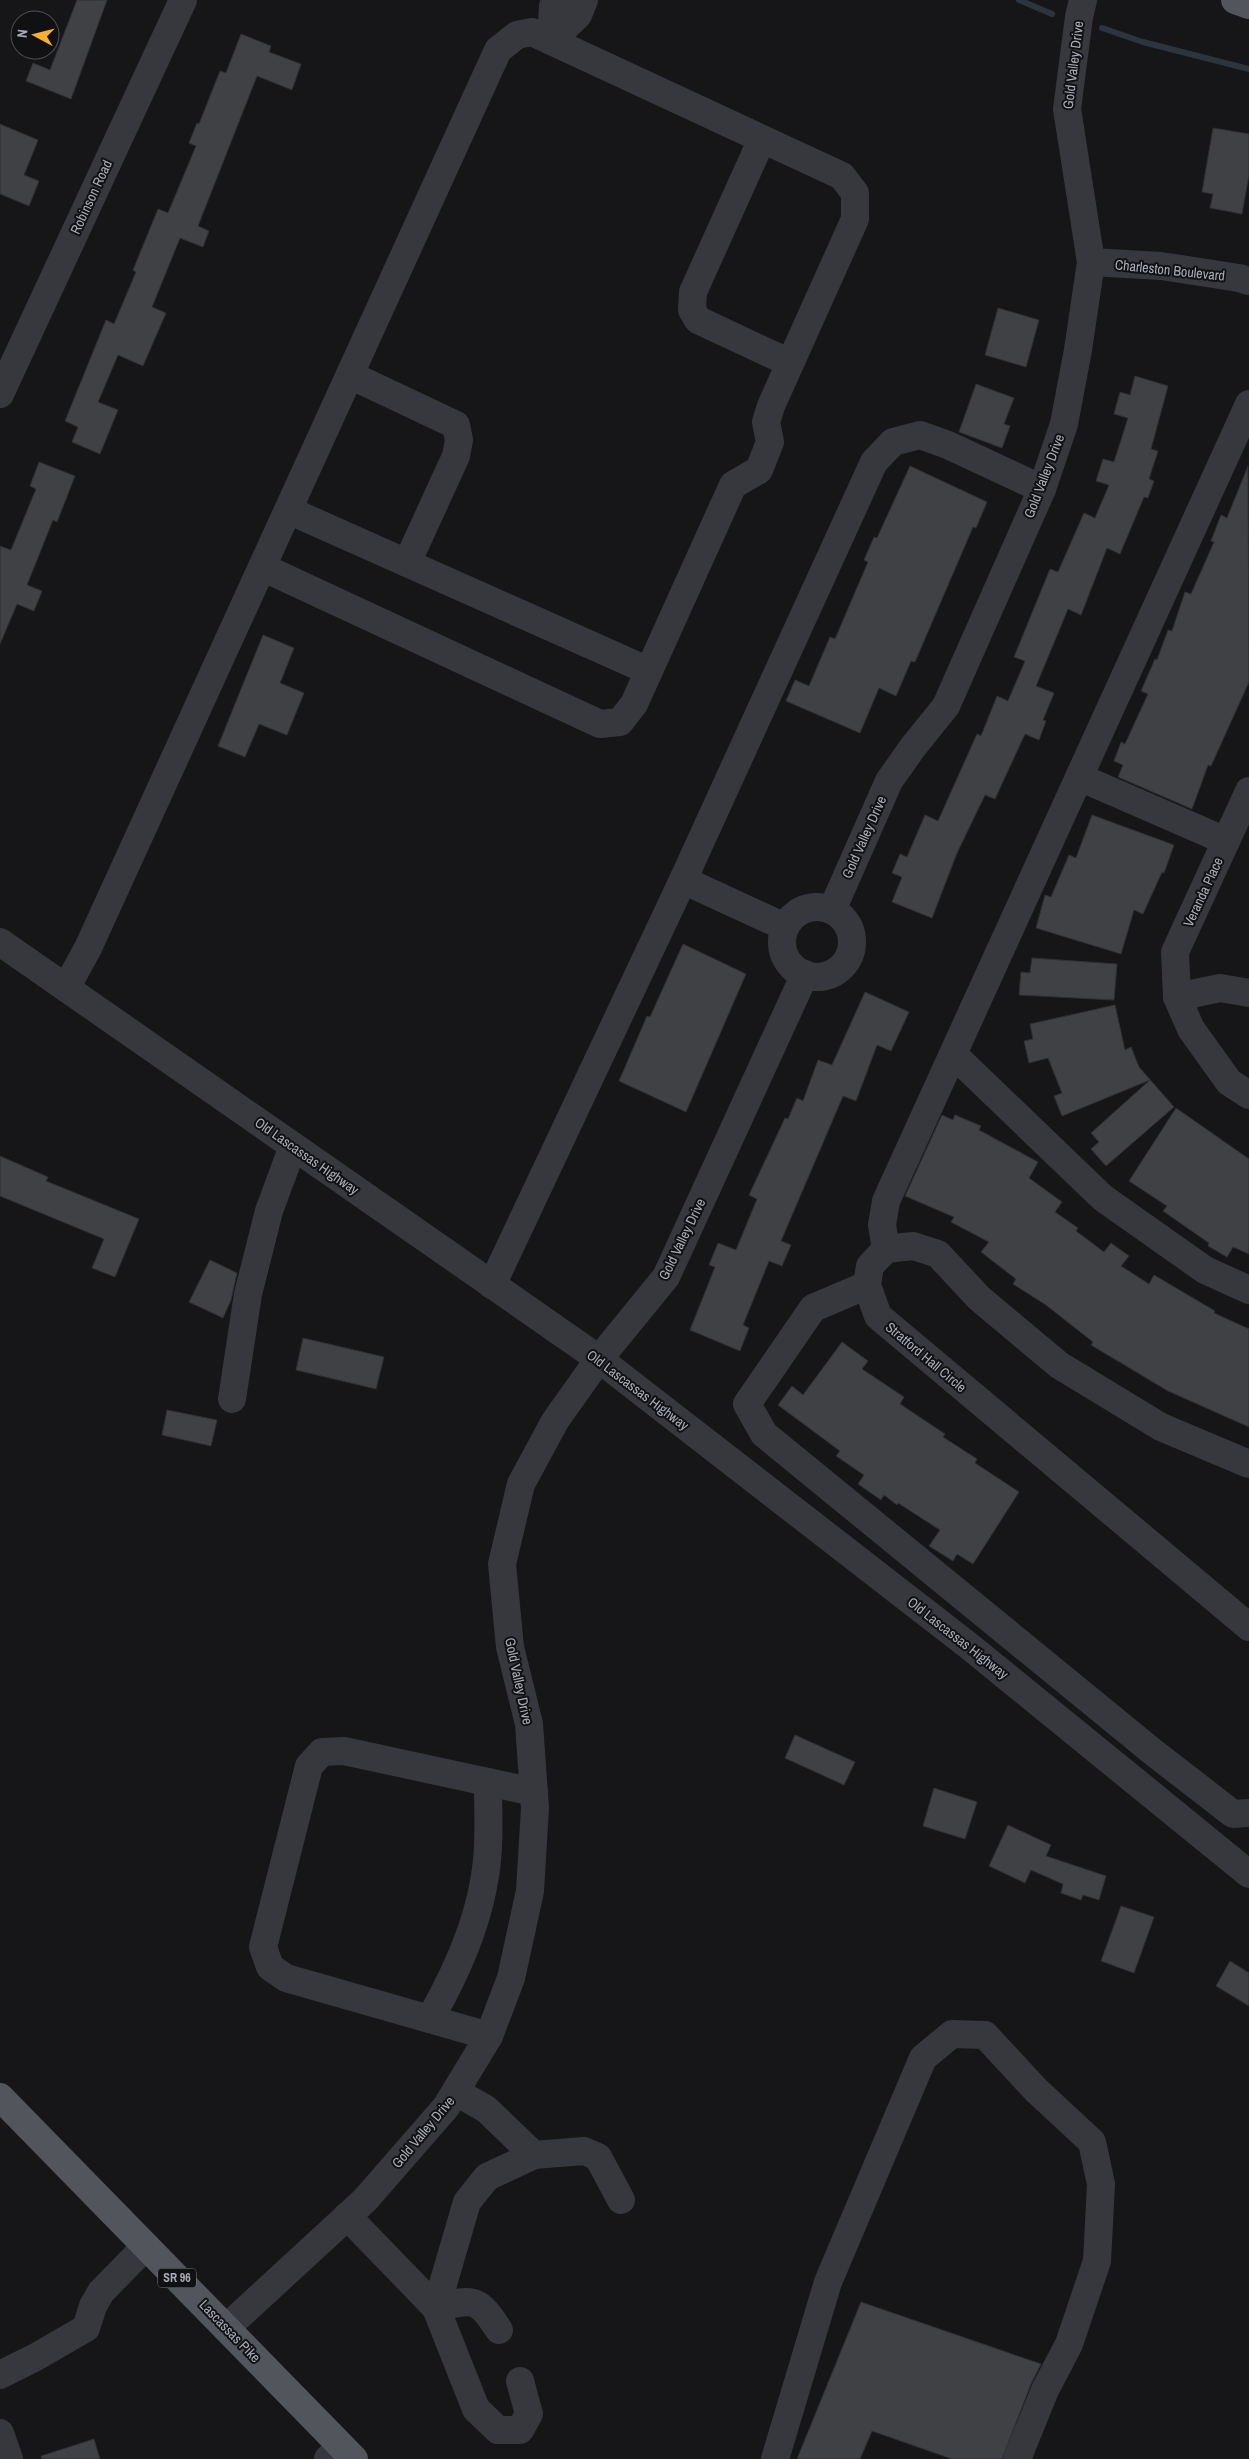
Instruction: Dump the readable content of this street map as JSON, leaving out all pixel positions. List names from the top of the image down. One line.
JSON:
{"streets":{"main road":["SR 96","Lascassas Pike"],"street":["Gold Valley Drive","Robinson Road","Charleston Boulevard","Veranda Place","Old Lascassas Highway","Stratford Hall Circle"]},"crossings":[["Gold Valley Drive","Charleston Boulevard"],["Gold Valley Drive","Old Lascassas Highway"],["Gold Valley Drive","Lascassas Pike"]],"north":"left"}
